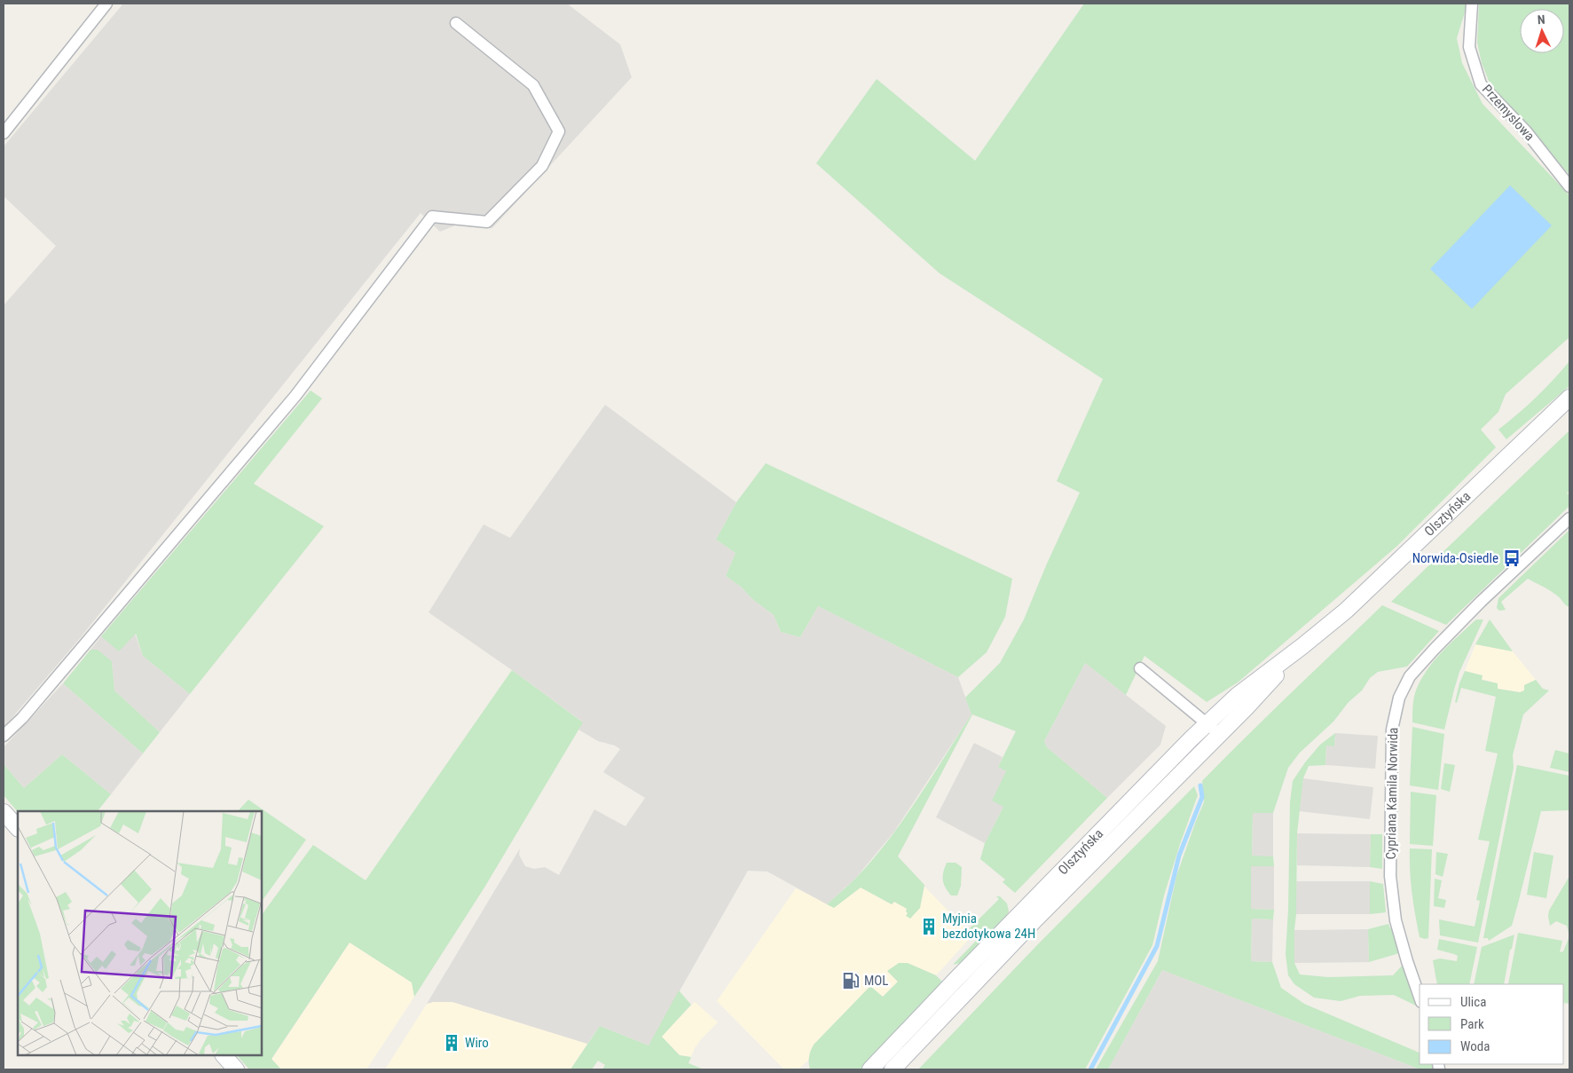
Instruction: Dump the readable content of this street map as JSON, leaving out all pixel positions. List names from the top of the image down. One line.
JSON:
{"streets":{"main road":["Olsztyńska"],"street":["Przemysłowa","Cypriana Kamila Norwida"]},"places":{"bus stop":["Norwida-Osiedle"],"building":["Myjnia bezdotykowa 24H","Wiro"],"fuel station":["MOL"]},"legend":["Ulica","Park","Woda"],"north":"top"}
